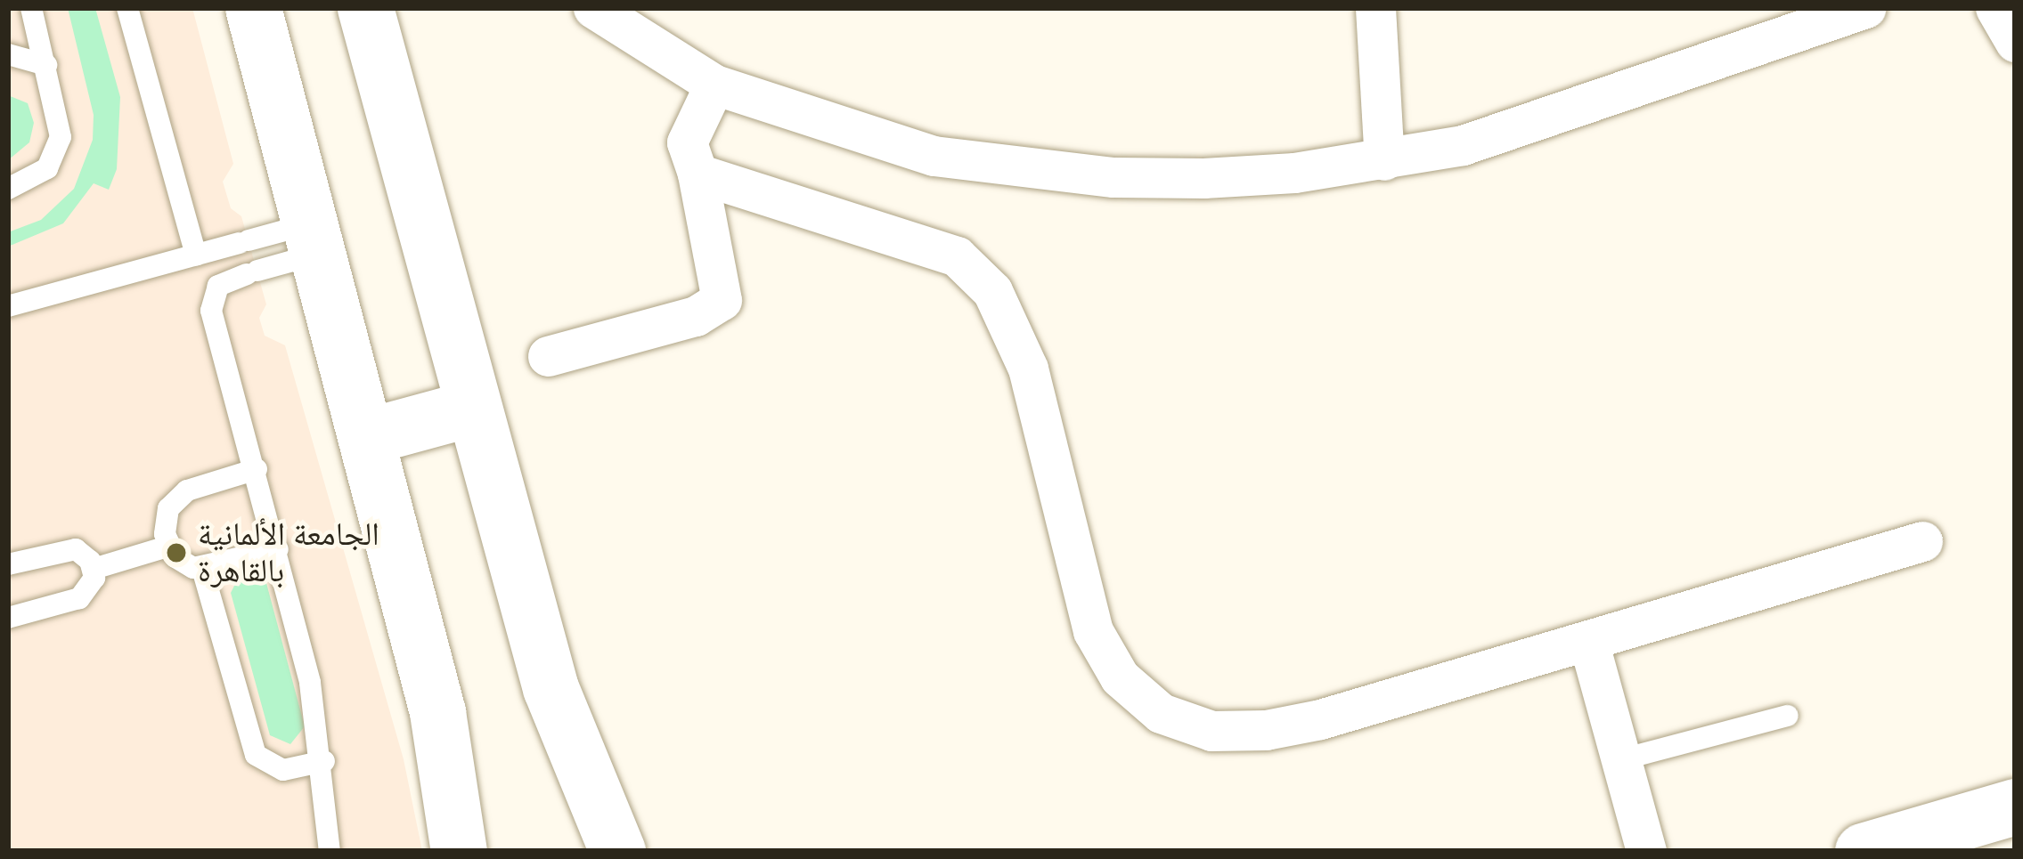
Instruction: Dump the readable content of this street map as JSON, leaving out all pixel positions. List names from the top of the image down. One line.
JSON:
{"places":["الجامعة الألمانية بالقاهرة"]}
